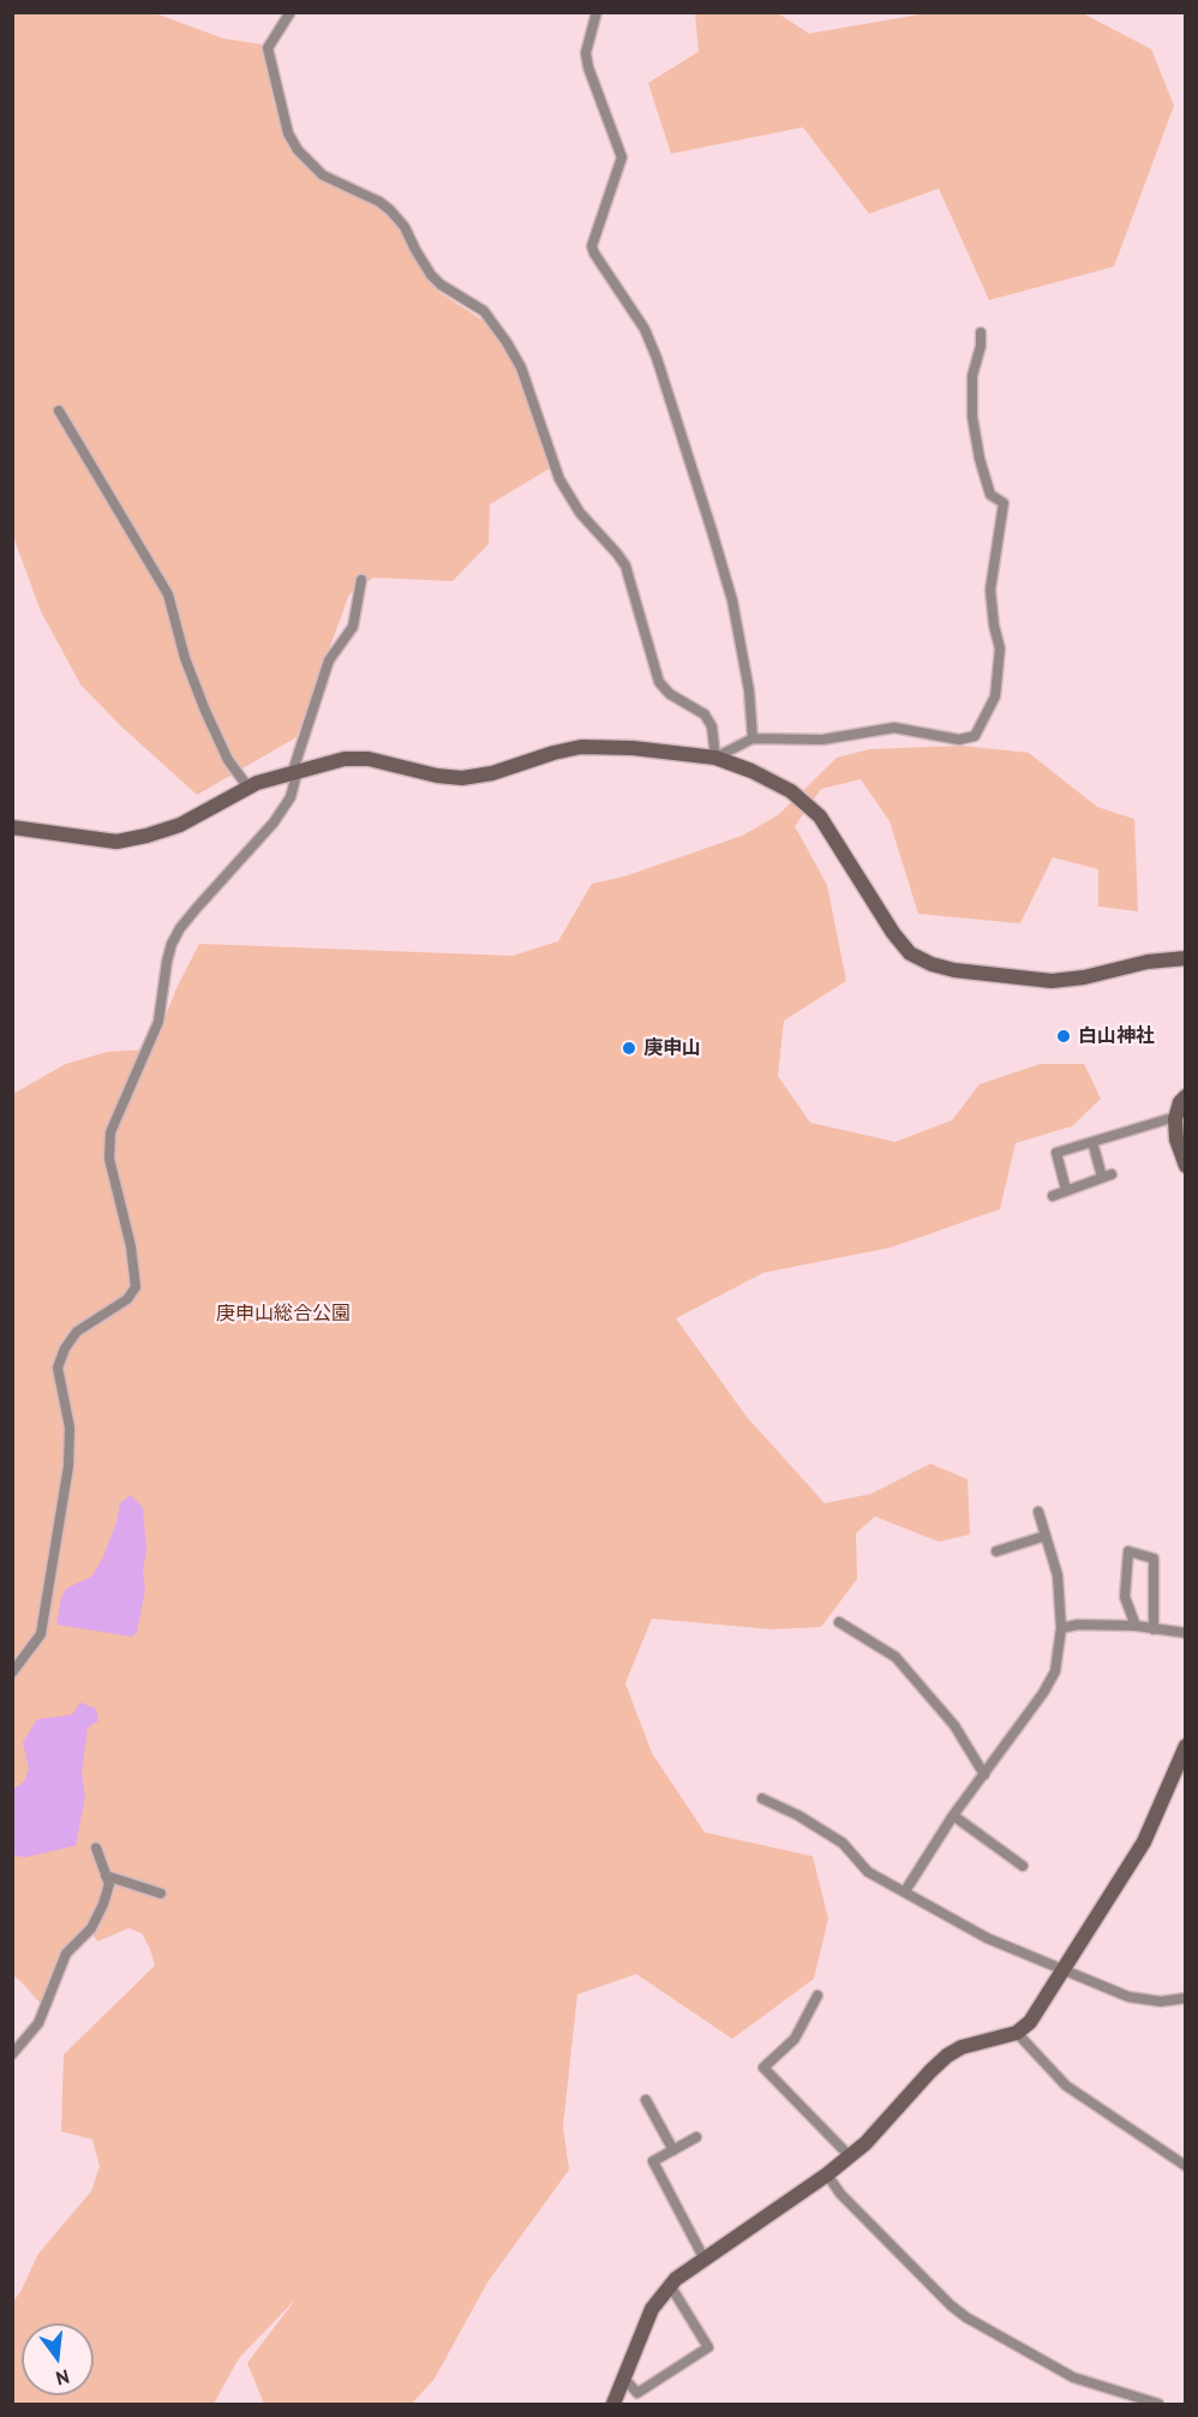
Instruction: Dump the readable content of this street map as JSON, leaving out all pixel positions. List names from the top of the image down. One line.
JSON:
{"parks":["庚申山総合公園"],"places":["白山神社","庚申山"],"north":"bottom"}
